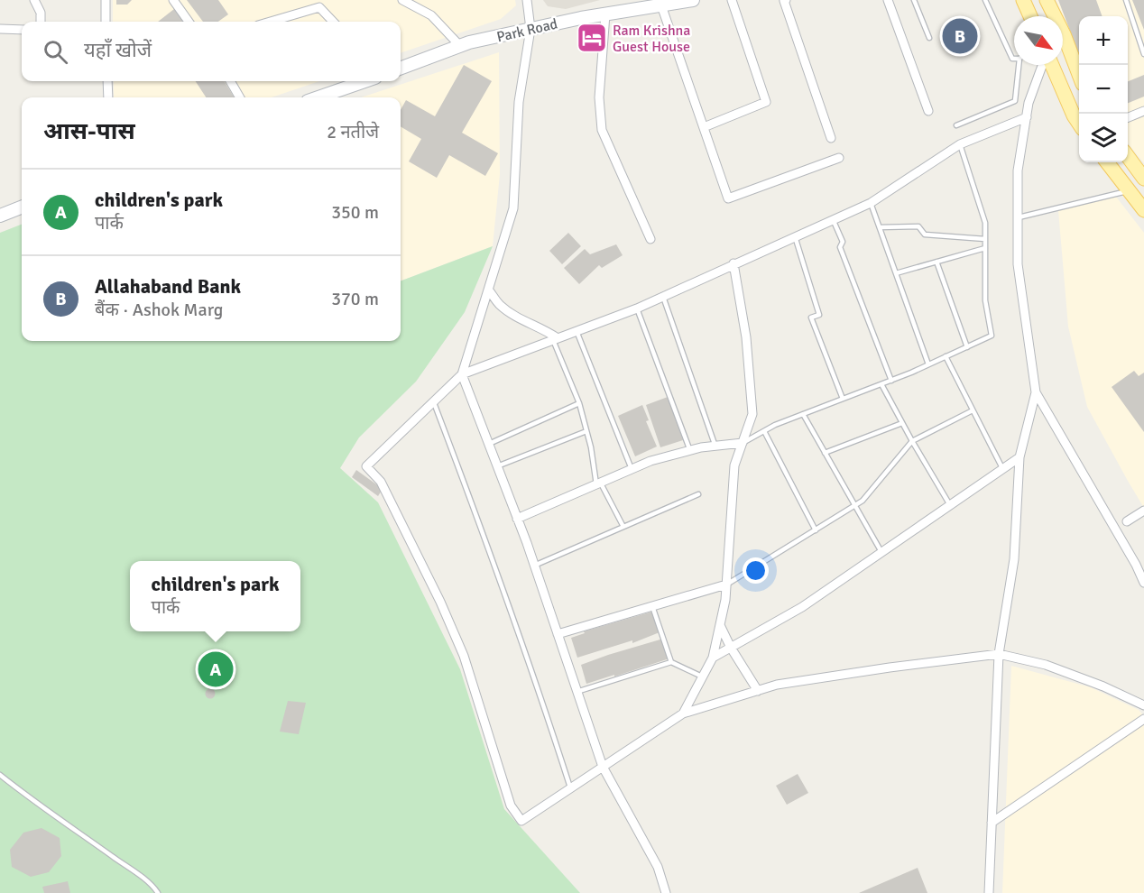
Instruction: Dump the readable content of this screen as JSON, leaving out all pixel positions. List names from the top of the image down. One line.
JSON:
{"streets":{"street":["Park Road"]},"places":{"hotel":["Ram Krishna Guest House"]},"north":"bottom right","page":{"map_buttons":["+","−"],"pins":["B","A"],"search":"यहाँ खोजें","heading":["आस-पास","2 नतीजे"],"list":[{"mark":"A","name":"children's park","note":"पार्क","value":"350 m"},{"mark":"B","name":"Allahaband Bank","note":"बैंक · Ashok Marg","value":"370 m"}],"popup":["children's park","पार्क"]}}
